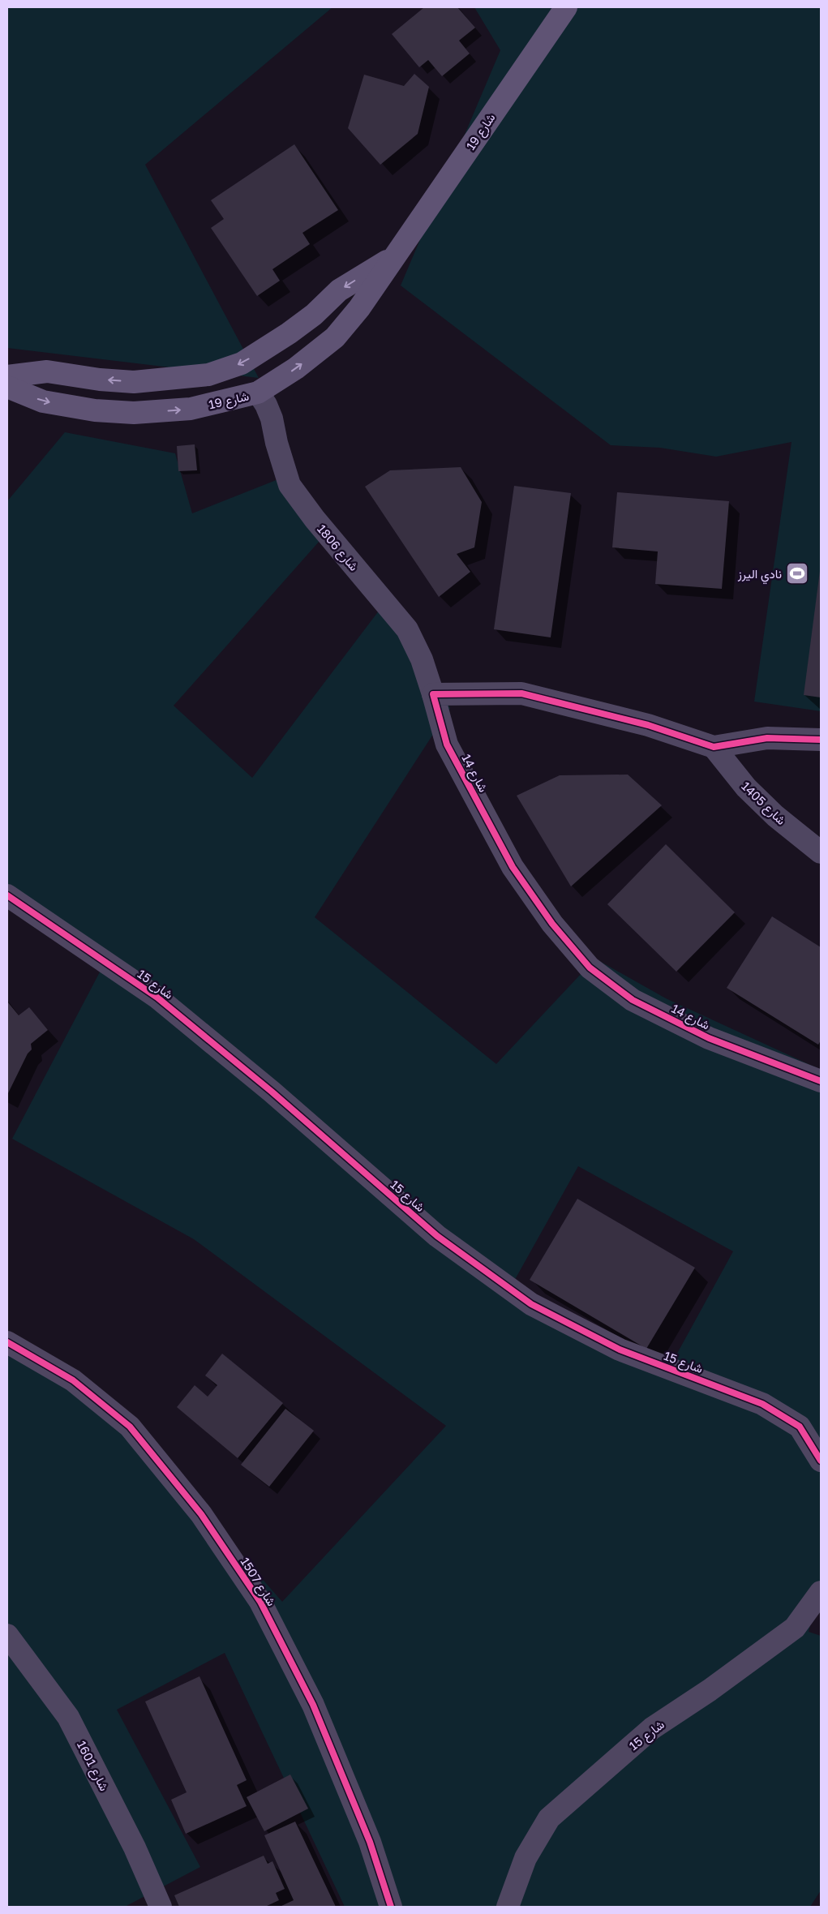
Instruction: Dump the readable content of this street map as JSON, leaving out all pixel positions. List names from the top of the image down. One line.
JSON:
{"streets":{"main road":["شارع 19"],"street":["شارع 1806","شارع 14","شارع 1405","شارع 15","شارع 1507","شارع 1601"]},"crossings":[["شارع 19","شارع 1806"],["شارع 1806","شارع 14"]],"places":{"sports":["نادي اليرز"]}}
